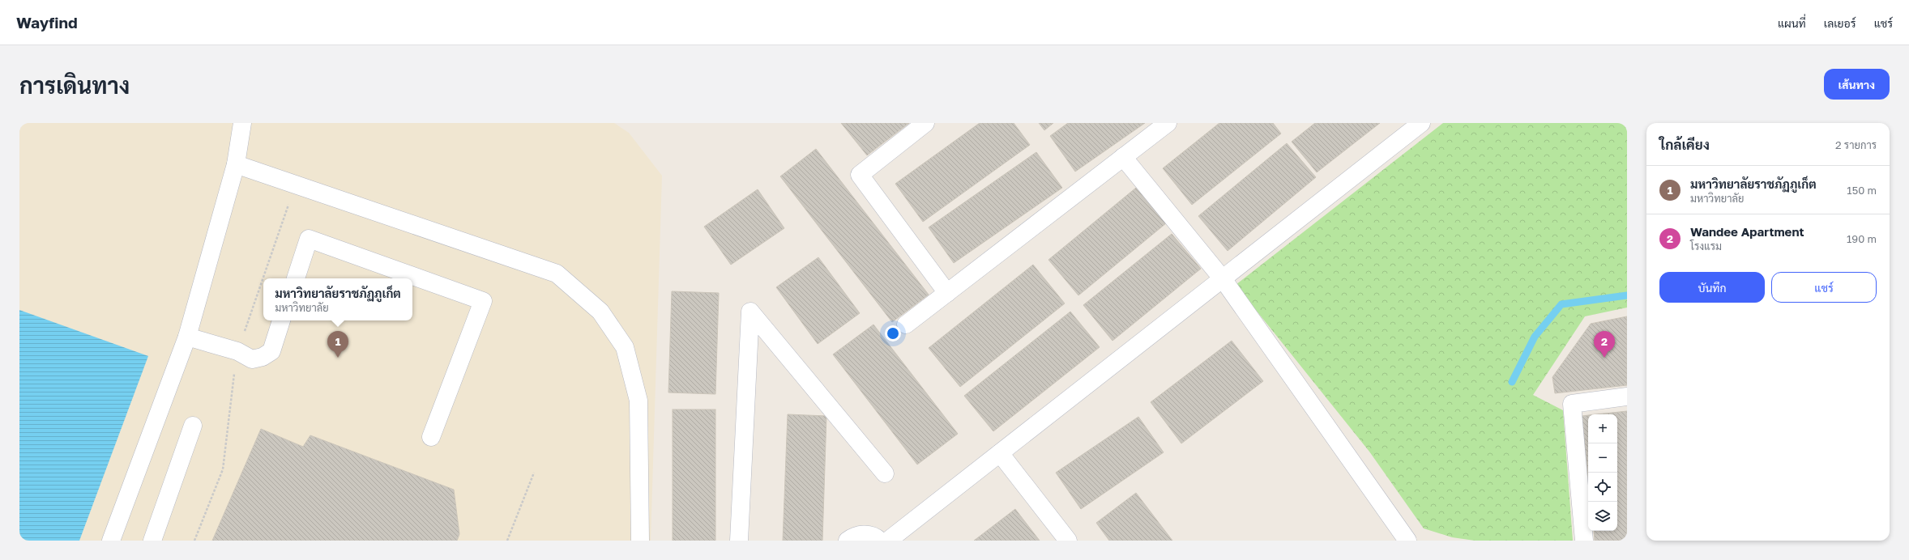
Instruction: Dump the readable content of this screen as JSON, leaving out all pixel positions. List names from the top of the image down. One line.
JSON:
{"page":{"header":"Wayfind","nav":["แผนที่","เลเยอร์","แชร์"],"buttons":["เส้นทาง",["บันทึก","แชร์"]],"title":"การเดินทาง","heading":["ใกล้เคียง","2 รายการ"],"list":[{"mark":"1","name":"มหาวิทยาลัยราชภัฏภูเก็ต","note":"มหาวิทยาลัย","value":"150 m"},{"mark":"2","name":"Wandee Apartment","note":"โรงแรม","value":"190 m"}],"popup":["มหาวิทยาลัยราชภัฏภูเก็ต","มหาวิทยาลัย"],"pins":["1","2"],"map_buttons":["+","−"]}}
